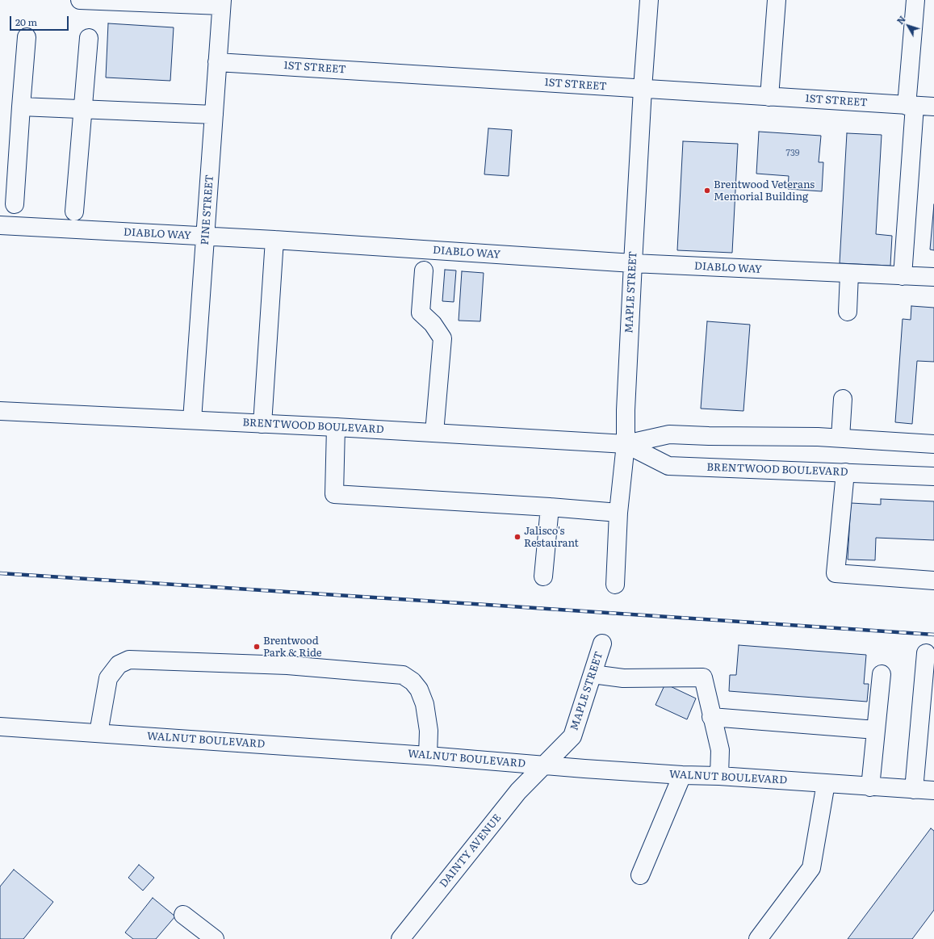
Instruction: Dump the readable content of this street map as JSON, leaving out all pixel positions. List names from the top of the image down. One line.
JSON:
{"streets":{"street":["1ST STREET","PINE STREET","DIABLO WAY","MAPLE STREET","BRENTWOOD BOULEVARD","WALNUT BOULEVARD","DAINTY AVENUE"]},"crossings":[["1ST STREET","PINE STREET"],["1ST STREET","MAPLE STREET"],["PINE STREET","DIABLO WAY"],["PINE STREET","BRENTWOOD BOULEVARD"],["DIABLO WAY","MAPLE STREET"],["MAPLE STREET","BRENTWOOD BOULEVARD"],["MAPLE STREET","WALNUT BOULEVARD"],["MAPLE STREET","DAINTY AVENUE"],["WALNUT BOULEVARD","DAINTY AVENUE"]],"places":["Brentwood Veterans Memorial Building","Jalisco's Restaurant","Brentwood Park & Ride"],"house_numbers":["739"],"scale_bar":"20 m","north":"top left"}
